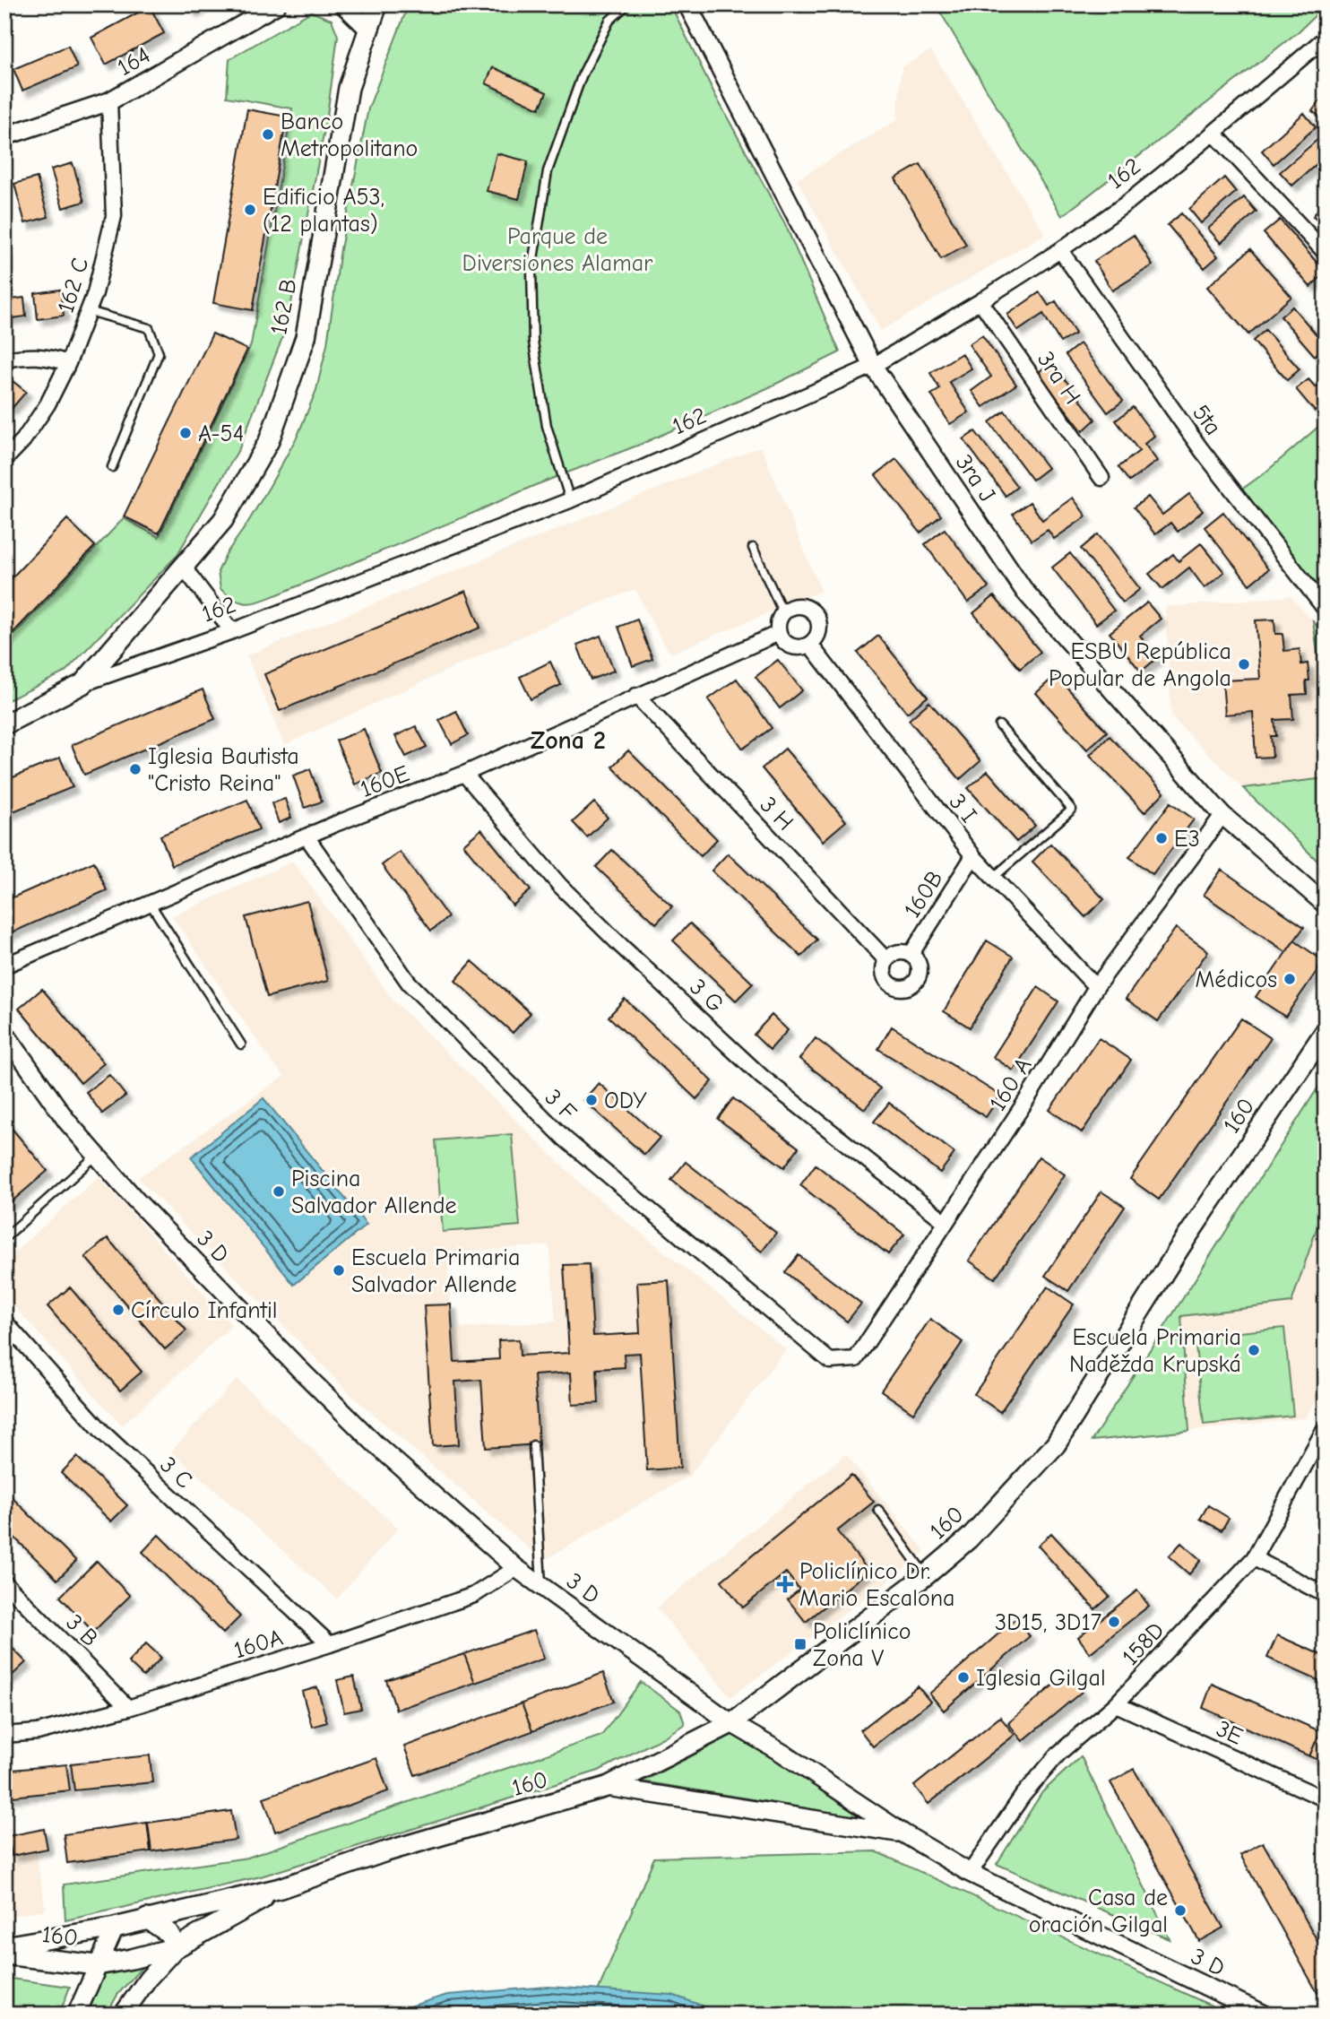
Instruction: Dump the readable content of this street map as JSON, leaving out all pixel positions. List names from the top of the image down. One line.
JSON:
{"streets":{"main road":["162","162 B","160"],"street":["164","162 C","3ra H","5ta","3ra J","160E","3 I","3 H","160B","3 G","160 A","3 F","3 D","3 C","3 B","160A","158D","3E"]},"crossings":[["164","162 C"],["162","162 B"],["162","3ra H"],["162","5ta"],["162","3ra J"],["3ra J","160 A"],["160E","3 I"],["160E","3 H"],["160E","3 G"],["160E","3 F"],["3 I","160B"],["3 I","160 A"],["3 H","160B"],["3 G","160 A"],["160 A","3 F"],["160","3 D"],["3 D","160A"],["3 D","158D"],["3 C","160A"],["3 B","160A"],["158D","3E"]],"districts":["Zona 2"],"parks":["Parque de Diversiones Alamar"],"places":{"other":["Banco Metropolitano","Edificio A53, (12 plantas)","A-54","ESBU República Popular de Angola","Iglesia Bautista \"Cristo Reina\"","E3","Médicos","ODY","Piscina Salvador Allende","Escuela Primaria Salvador Allende","Círculo Infantil","Escuela Primaria Naděžda Krupská","3D15, 3D17","Iglesia Gilgal","Casa de oración Gilgal"],"health":["Policlínico Dr. Mario Escalona"],"transit":["Policlínico Zona V"]}}
